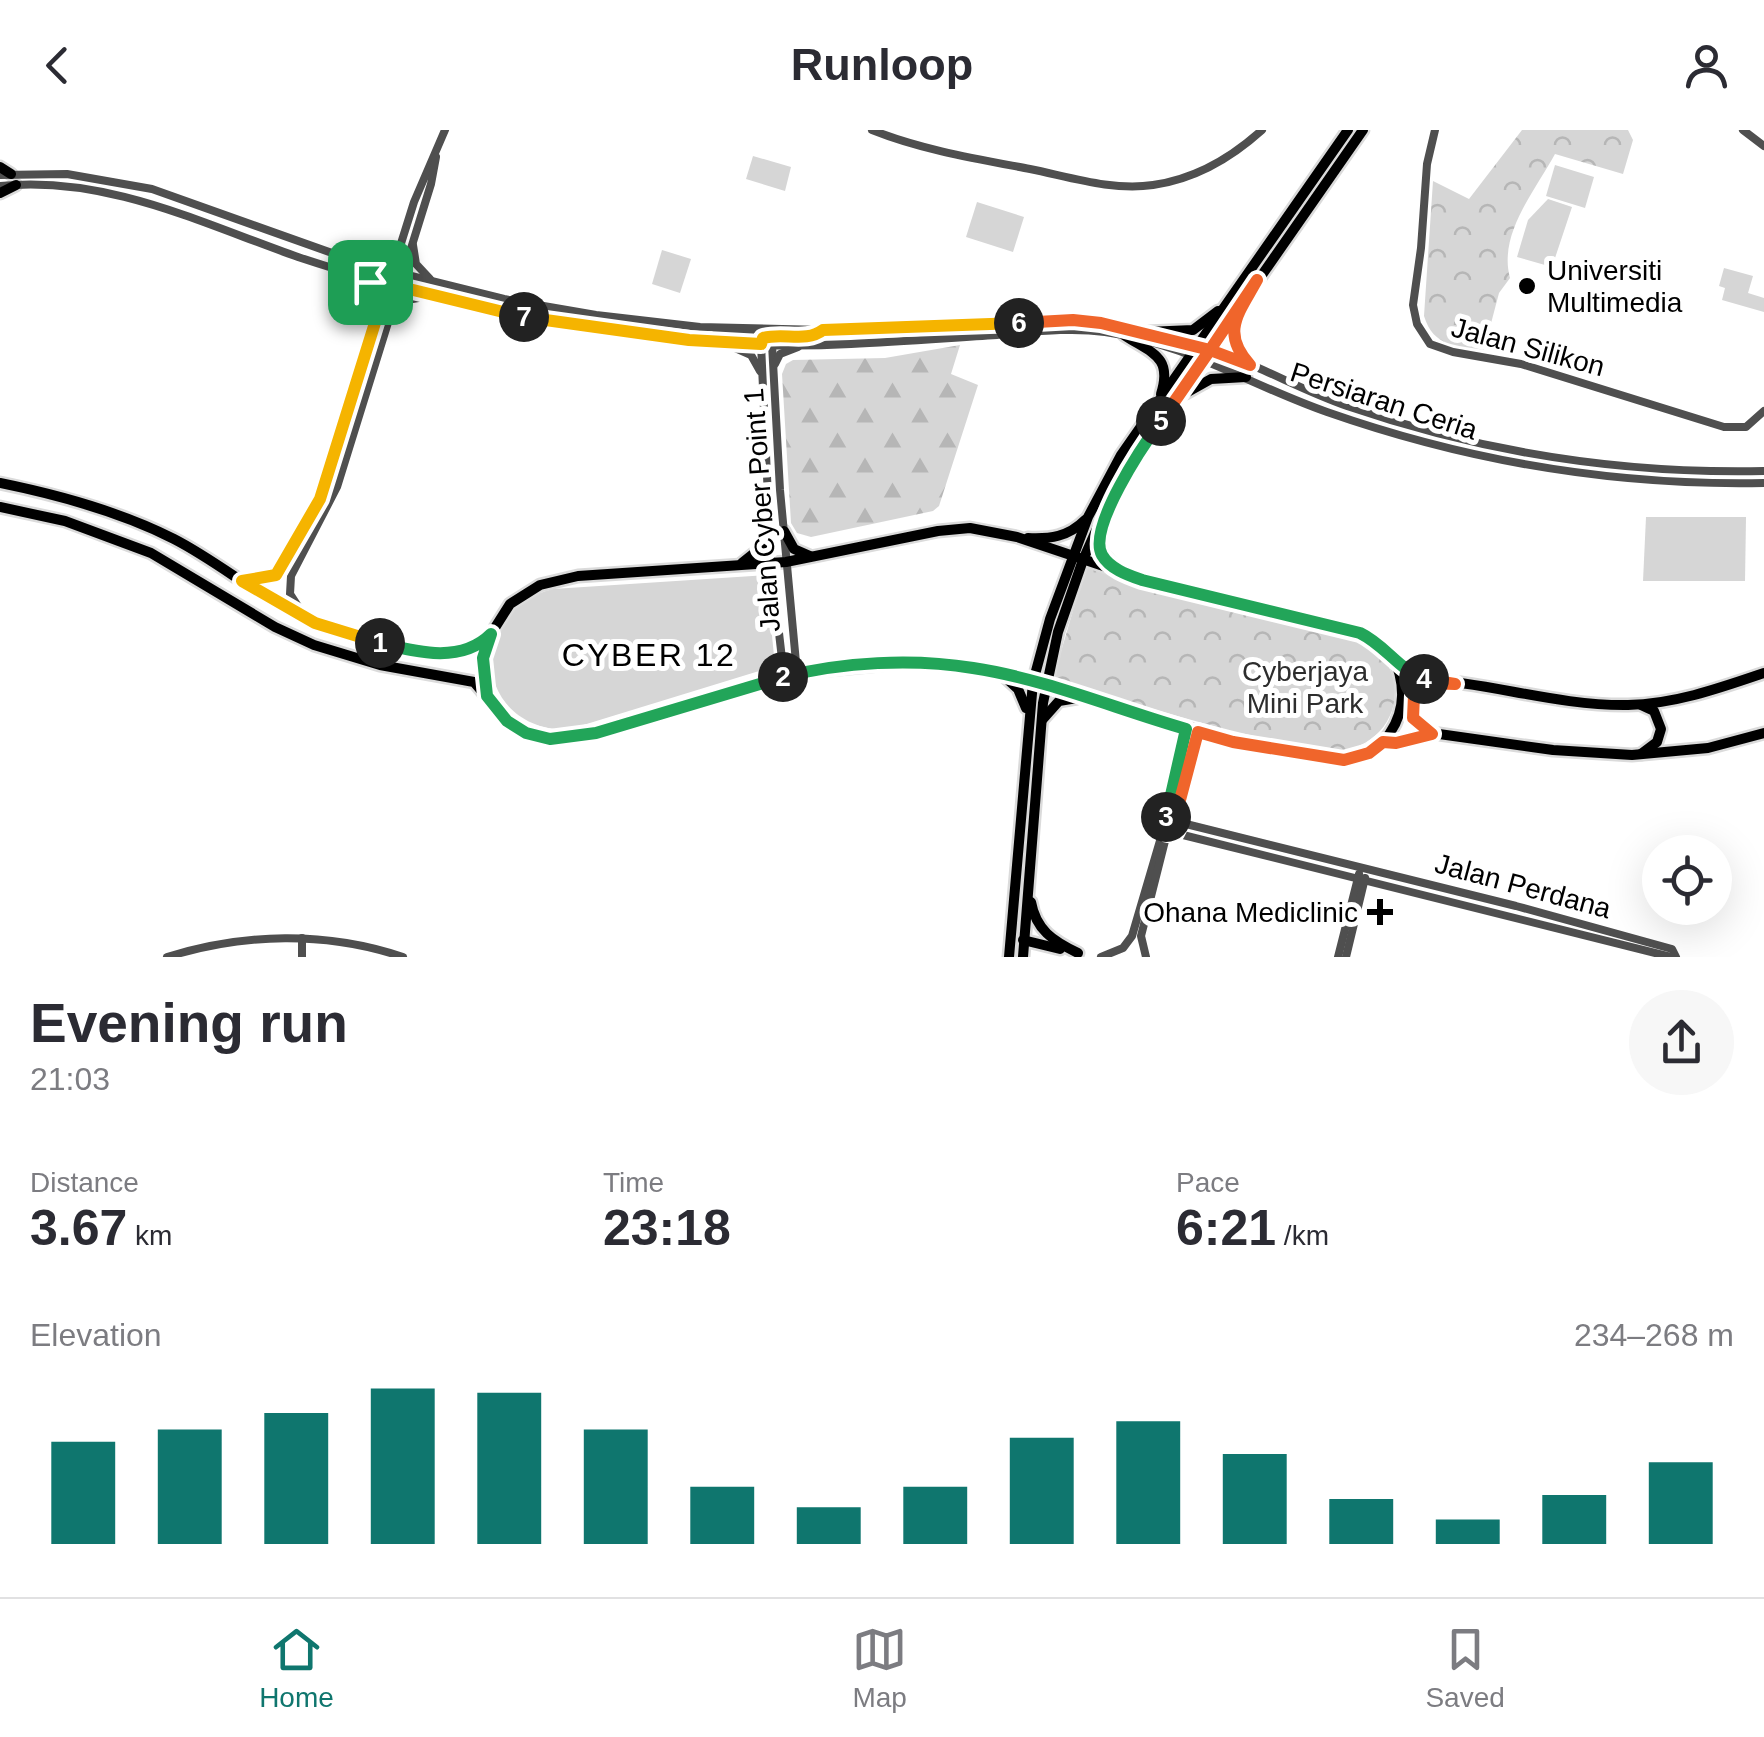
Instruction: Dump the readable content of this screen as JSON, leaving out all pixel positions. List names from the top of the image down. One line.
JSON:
{"streets":{"street":["Jalan Silikon","Persiaran Ceria","Jalan Cyber Point 1","Jalan Perdana"]},"crossings":[["Persiaran Ceria","Jalan Cyber Point 1"]],"districts":["CYBER 12"],"parks":["Cyberjaya Mini Park"],"places":{"other":["Universiti Multimedia"],"health":["Ohana Mediclinic"]},"page":{"header":"Runloop","pins":["7","6","5","1","2","4","3"],"heading":["Evening run","21:03"],"stats":[["Distance","3.67 km"],["Time","23:18"],["Pace","6:21 /km"]],"chart":["Elevation","234–268 m"],"tabs":["Home","Map","Saved"]}}
